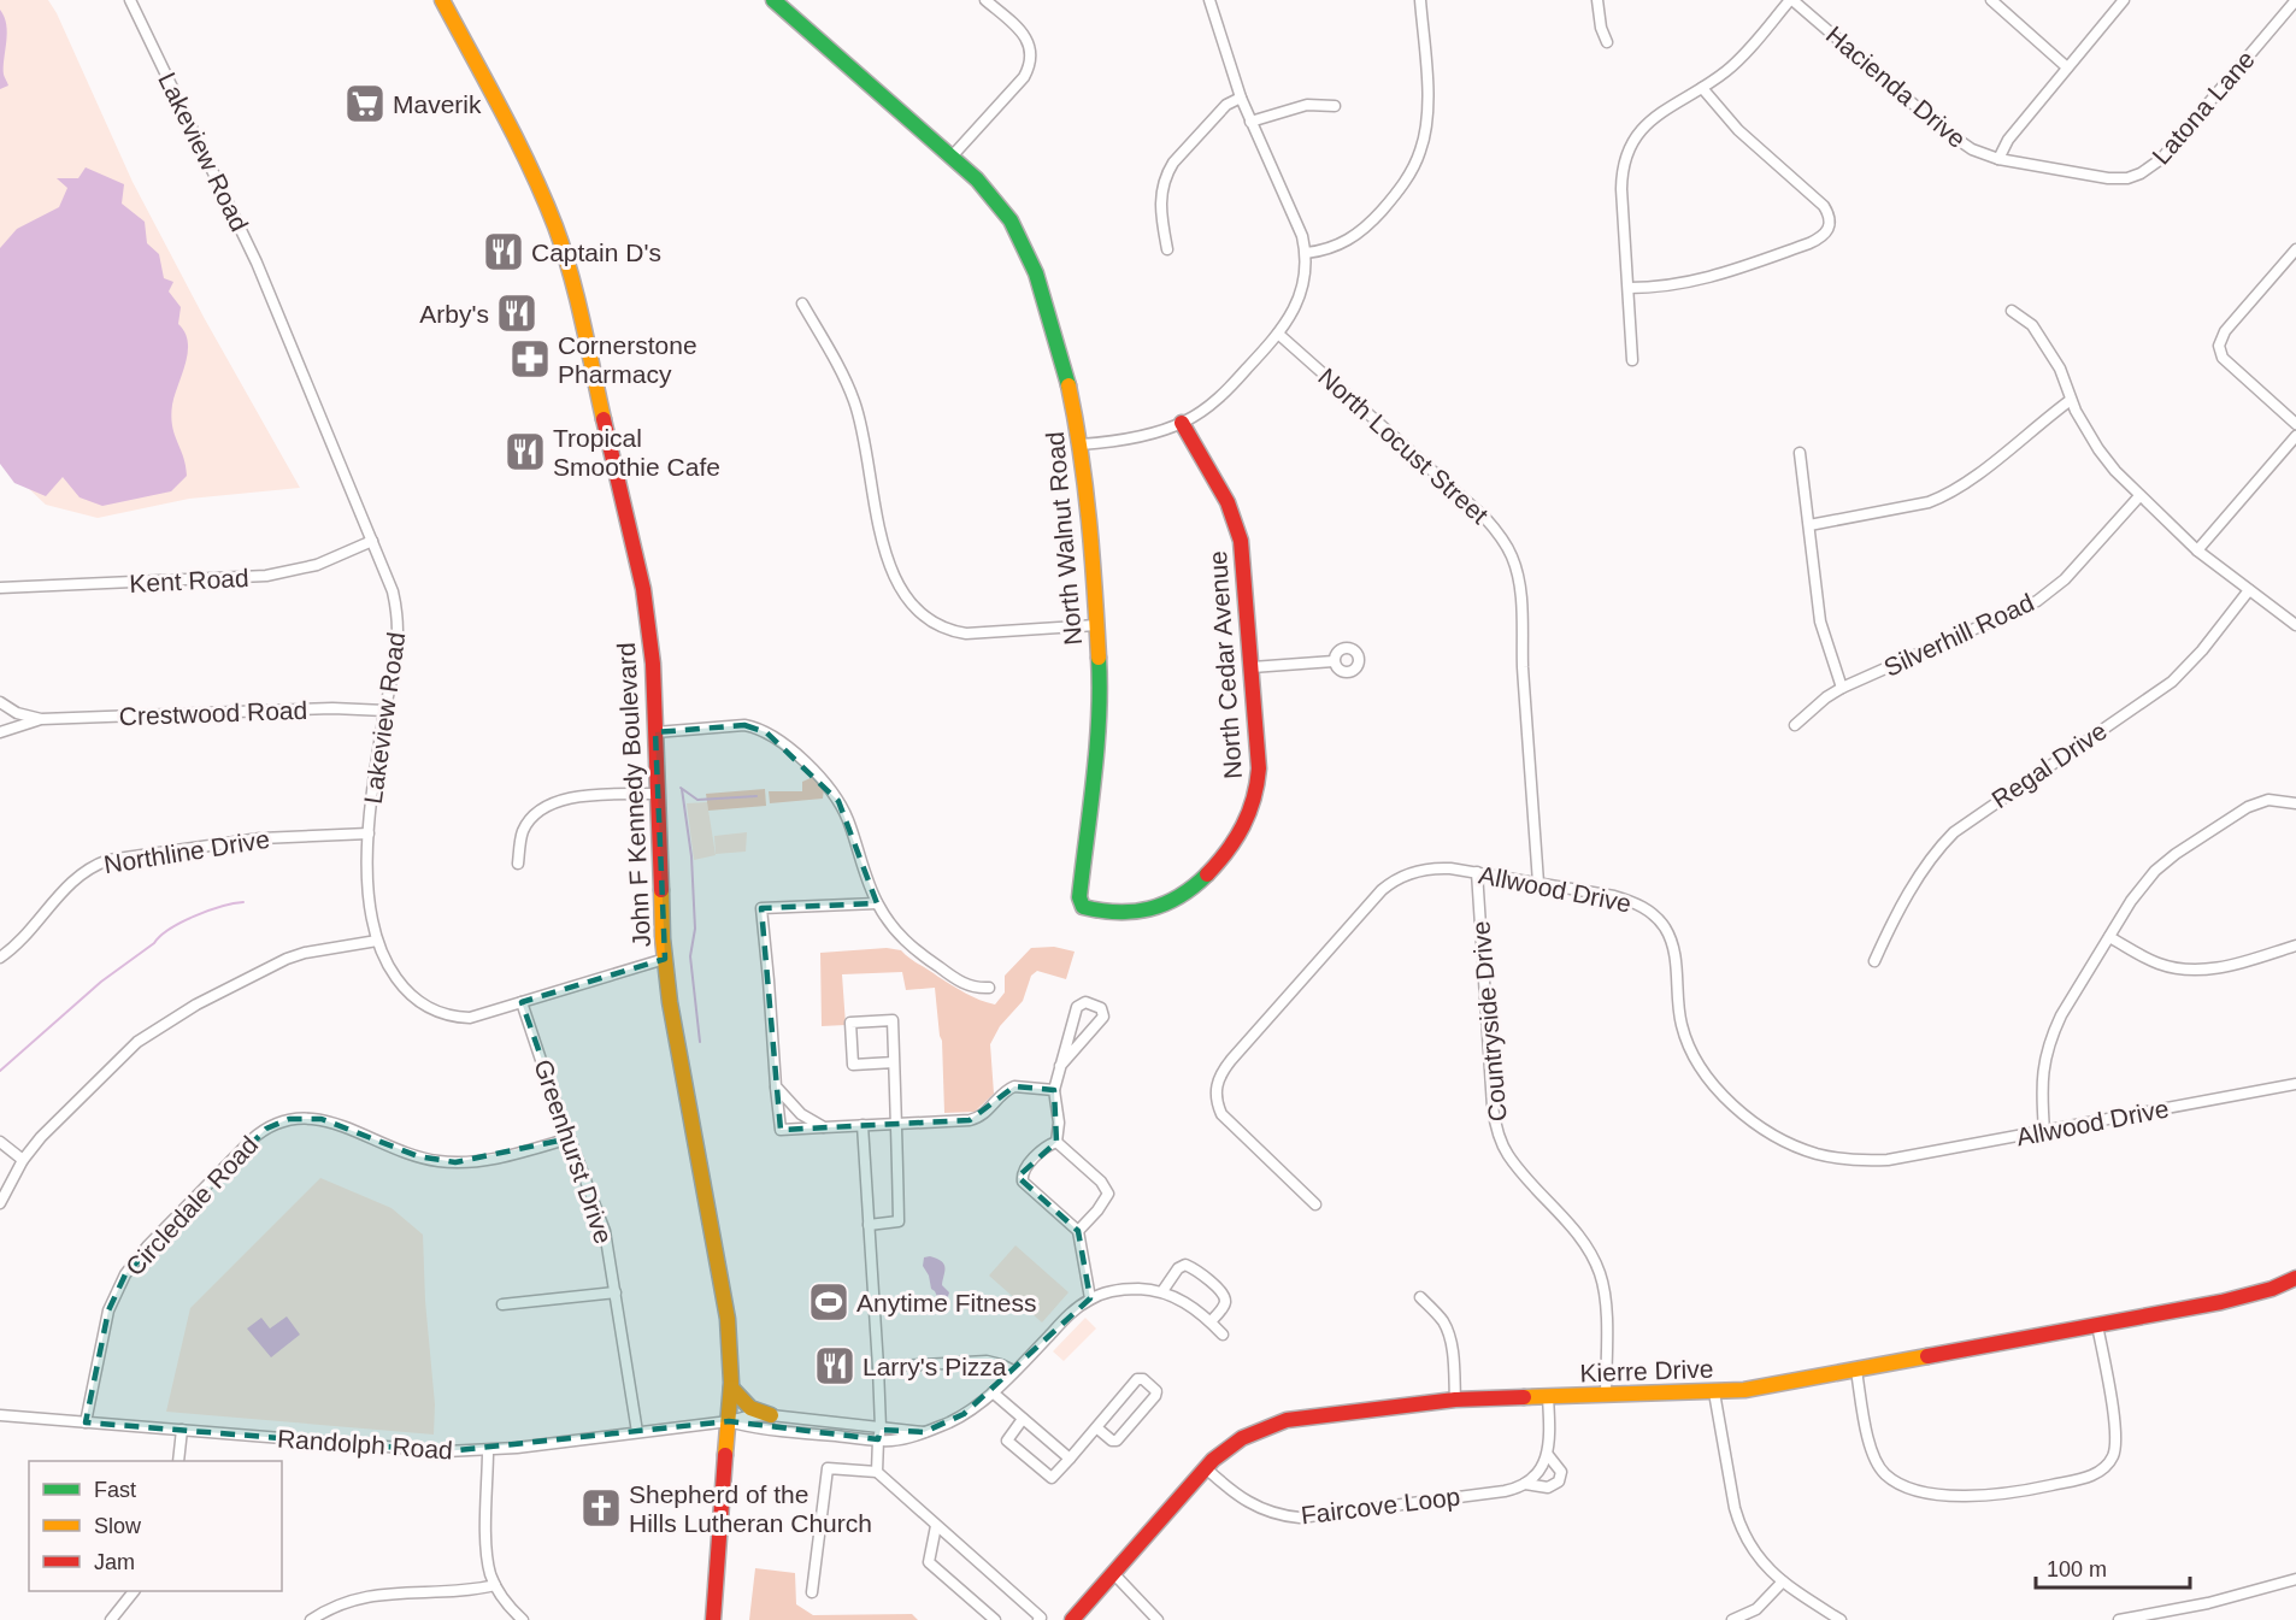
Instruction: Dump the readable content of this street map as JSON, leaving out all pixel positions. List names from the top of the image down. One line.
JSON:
{"streets":{"street":["Hacienda Drive","Latona Lane","Lakeview Road","North Locust Street","North Walnut Road","Kent Road","Silverhill Road","North Cedar Avenue","Crestwood Road","Regal Drive","John F Kennedy Boulevard","Northline Drive","Allwood Drive","Countryside Drive","Greenhurst Drive","Circledale Road","Kierre Drive","Randolph Road","Faircove Loop"]},"crossings":[["Hacienda Drive","Latona Lane"],["Lakeview Road","Kent Road"],["Lakeview Road","Crestwood Road"],["Lakeview Road","John F Kennedy Boulevard"],["Lakeview Road","Northline Drive"],["Lakeview Road","Greenhurst Drive"],["North Locust Street","Allwood Drive"],["North Walnut Road","North Cedar Avenue"],["John F Kennedy Boulevard","Randolph Road"],["Allwood Drive","Countryside Drive"],["Countryside Drive","Kierre Drive"],["Greenhurst Drive","Circledale Road"],["Greenhurst Drive","Randolph Road"],["Circledale Road","Randolph Road"],["Kierre Drive","Faircove Loop"]],"places":{"supermarket":["Maverik"],"restaurant":["Captain D's","Arby's","Tropical Smoothie Cafe","Larry's Pizza"],"pharmacy":["Cornerstone Pharmacy"],"sports":["Anytime Fitness"],"church":["Shepherd of the Hills Lutheran Church"]},"legend":["Fast","Slow","Jam"],"scale_bar":"100 m"}
